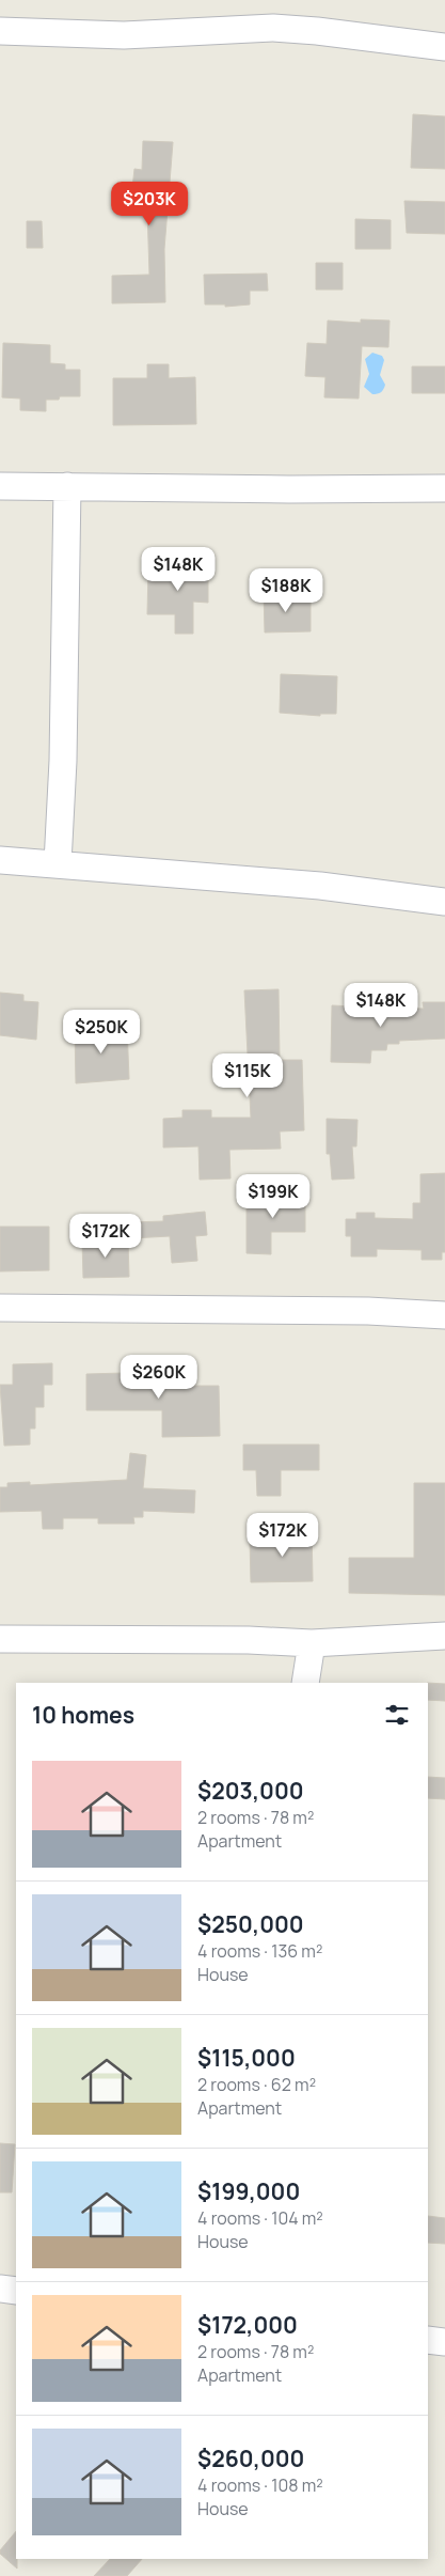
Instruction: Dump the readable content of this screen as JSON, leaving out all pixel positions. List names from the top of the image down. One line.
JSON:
{"page":{"price":["$203K","$148K","$188K","$148K","$250K","$115K","$199K","$172K","$260K","$172K"],"heading":"10 homes","list":[{"name":"$203,000","note":"2 rooms · 78 m² · Apartment"},{"name":"$250,000","note":"4 rooms · 136 m² · House"},{"name":"$115,000","note":"2 rooms · 62 m² · Apartment"},{"name":"$199,000","note":"4 rooms · 104 m² · House"},{"name":"$172,000","note":"2 rooms · 78 m² · Apartment"},{"name":"$260,000","note":"4 rooms · 108 m² · House"}]}}
